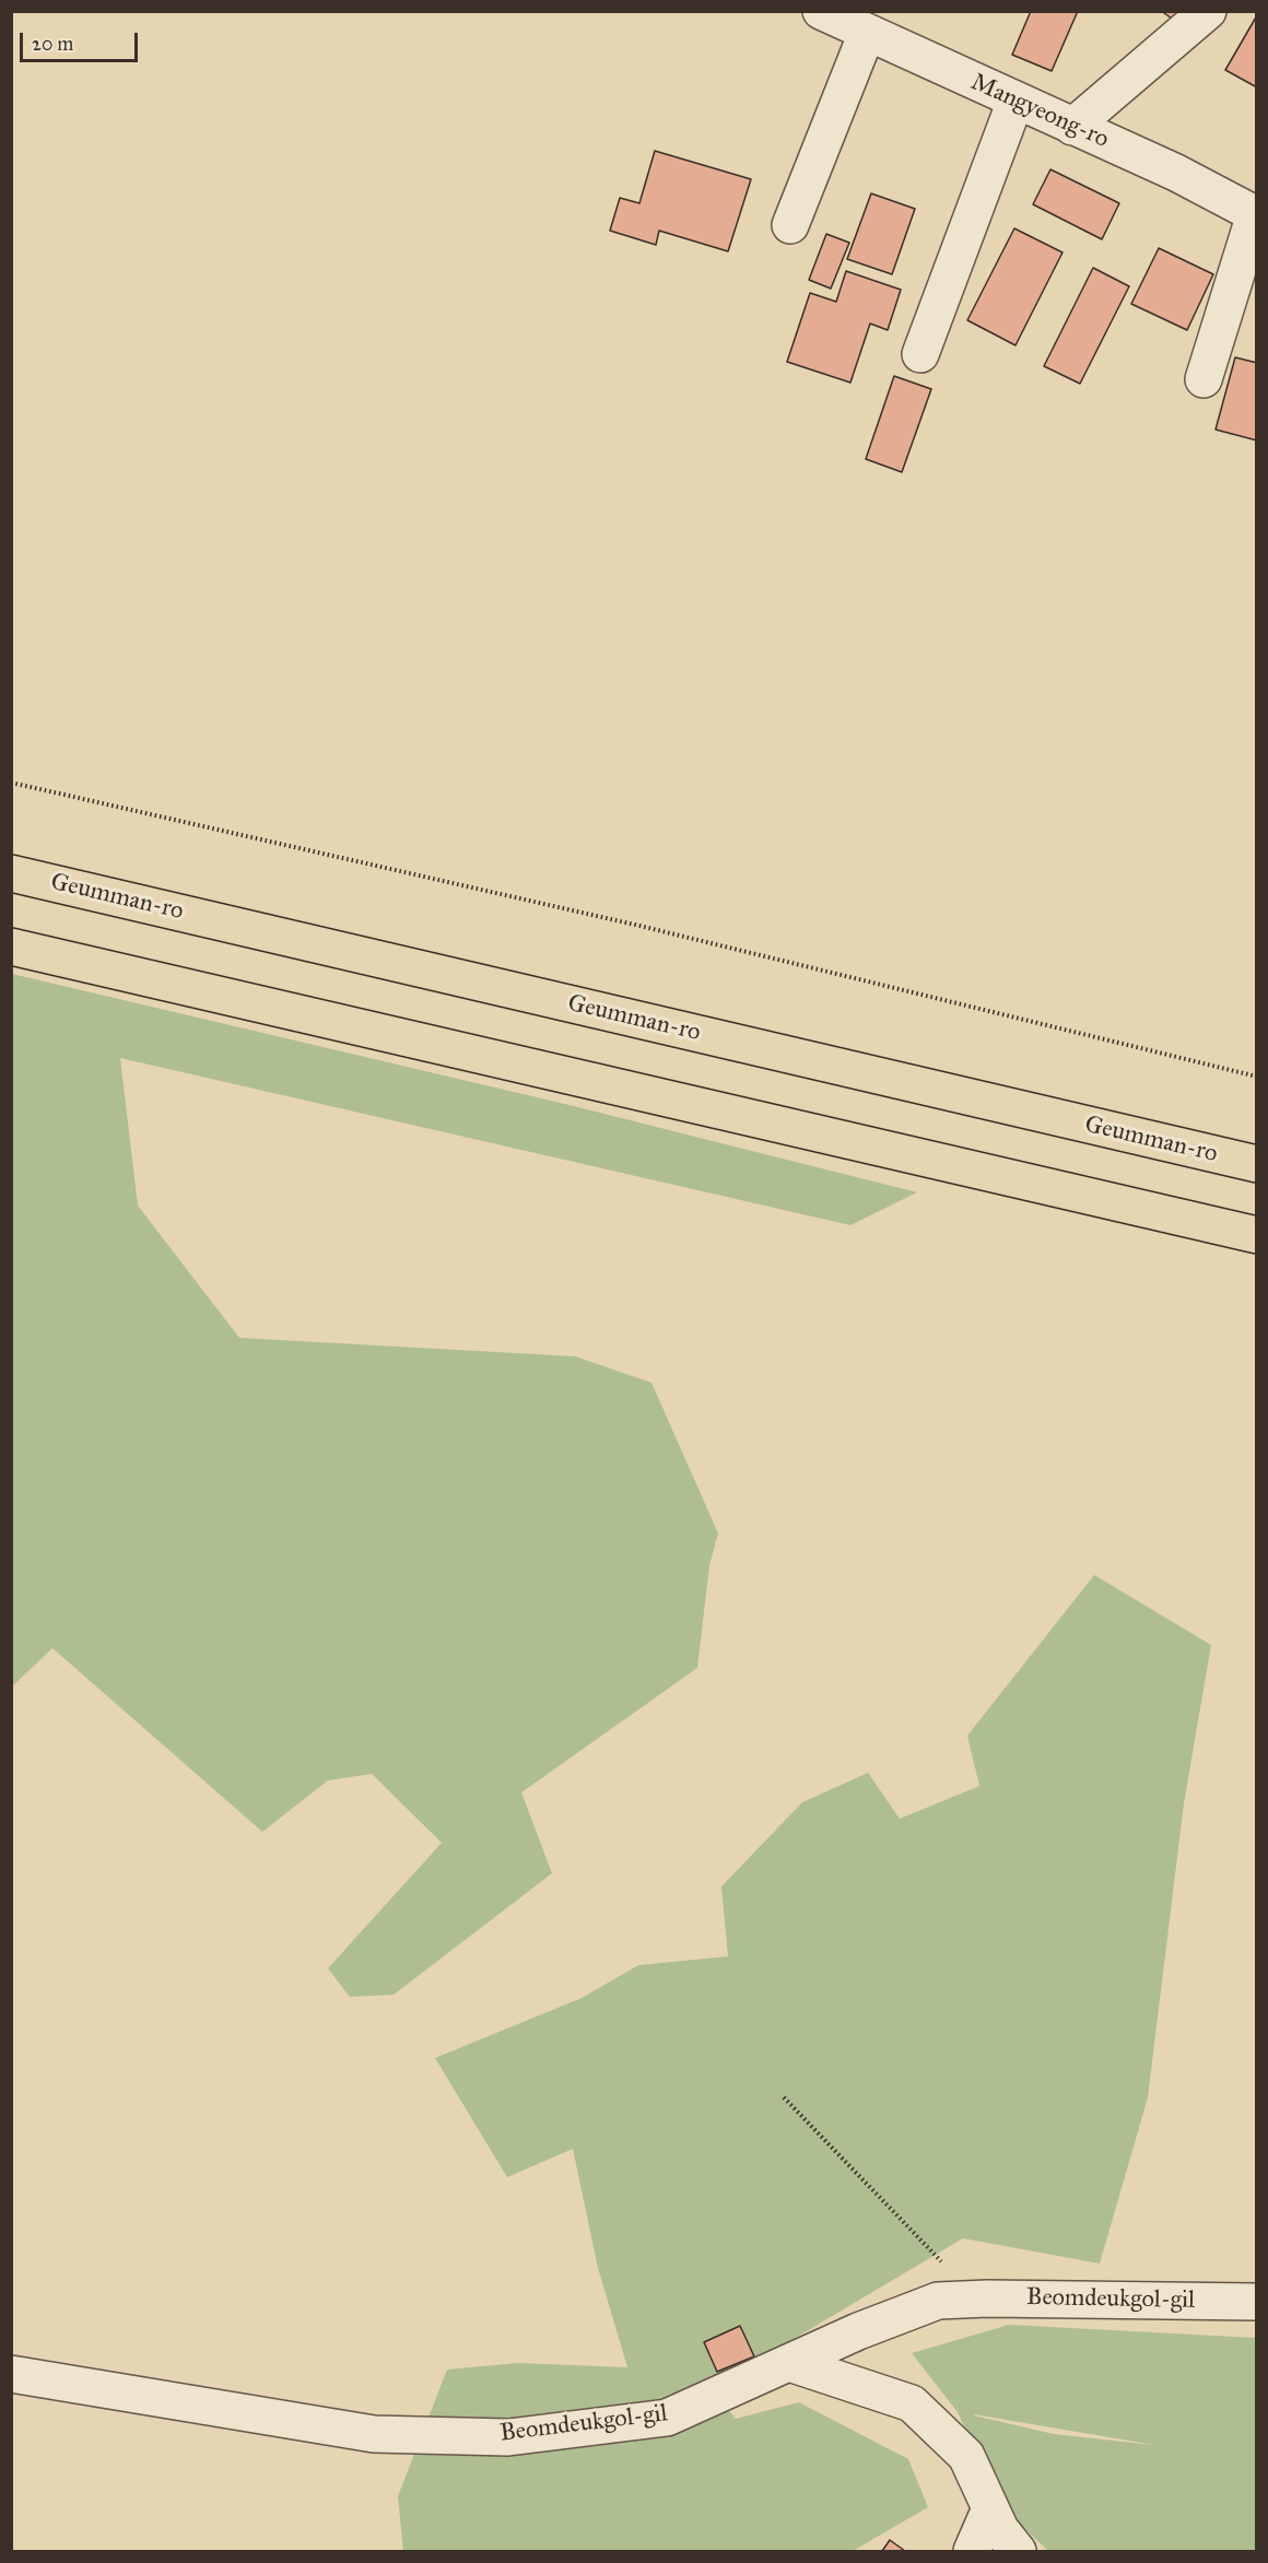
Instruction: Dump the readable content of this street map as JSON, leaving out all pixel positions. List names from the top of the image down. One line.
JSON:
{"streets":{"highway":["Geumman-ro"],"street":["Mangyeong-ro","Beomdeukgol-gil"]},"scale_bar":"20 m"}
